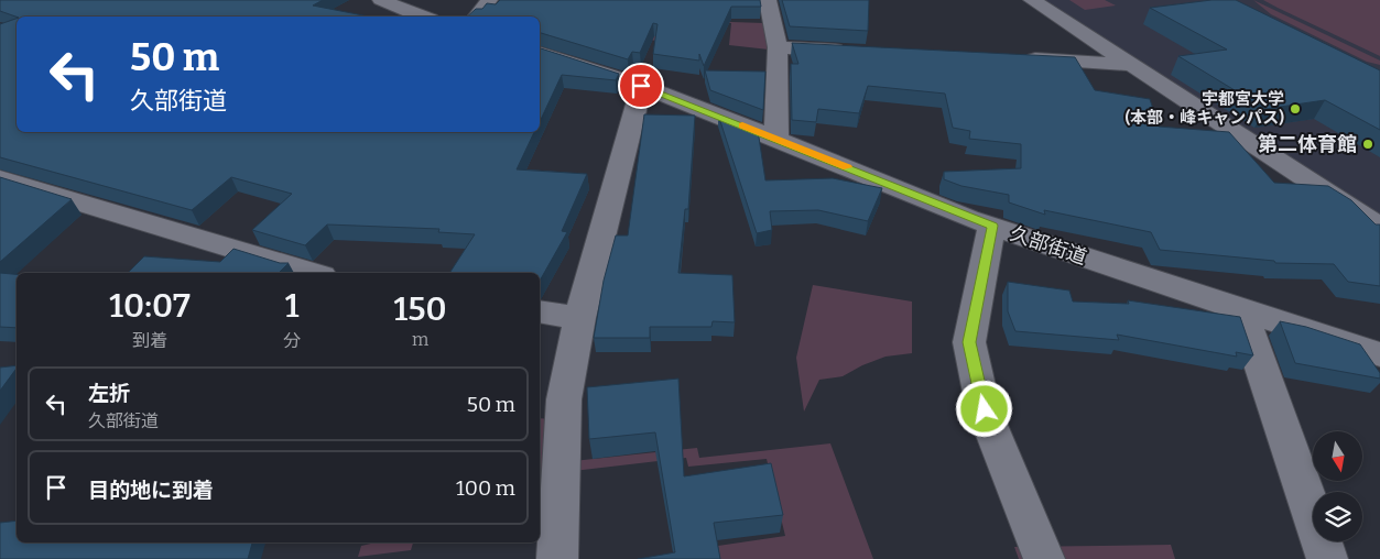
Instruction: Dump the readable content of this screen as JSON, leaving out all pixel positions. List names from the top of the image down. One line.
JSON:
{"streets":{"street":["久部街道"]},"places":["宇都宮大学 (本部・峰キャンパス)","第二体育館"],"north":"bottom","page":{"turn":["50 m","久部街道"],"eta":["10:07","到着","1","分","150","m"],"list":[{"name":"左折","note":"久部街道","value":"50 m"},{"name":"目的地に到着","value":"100 m"}]}}
